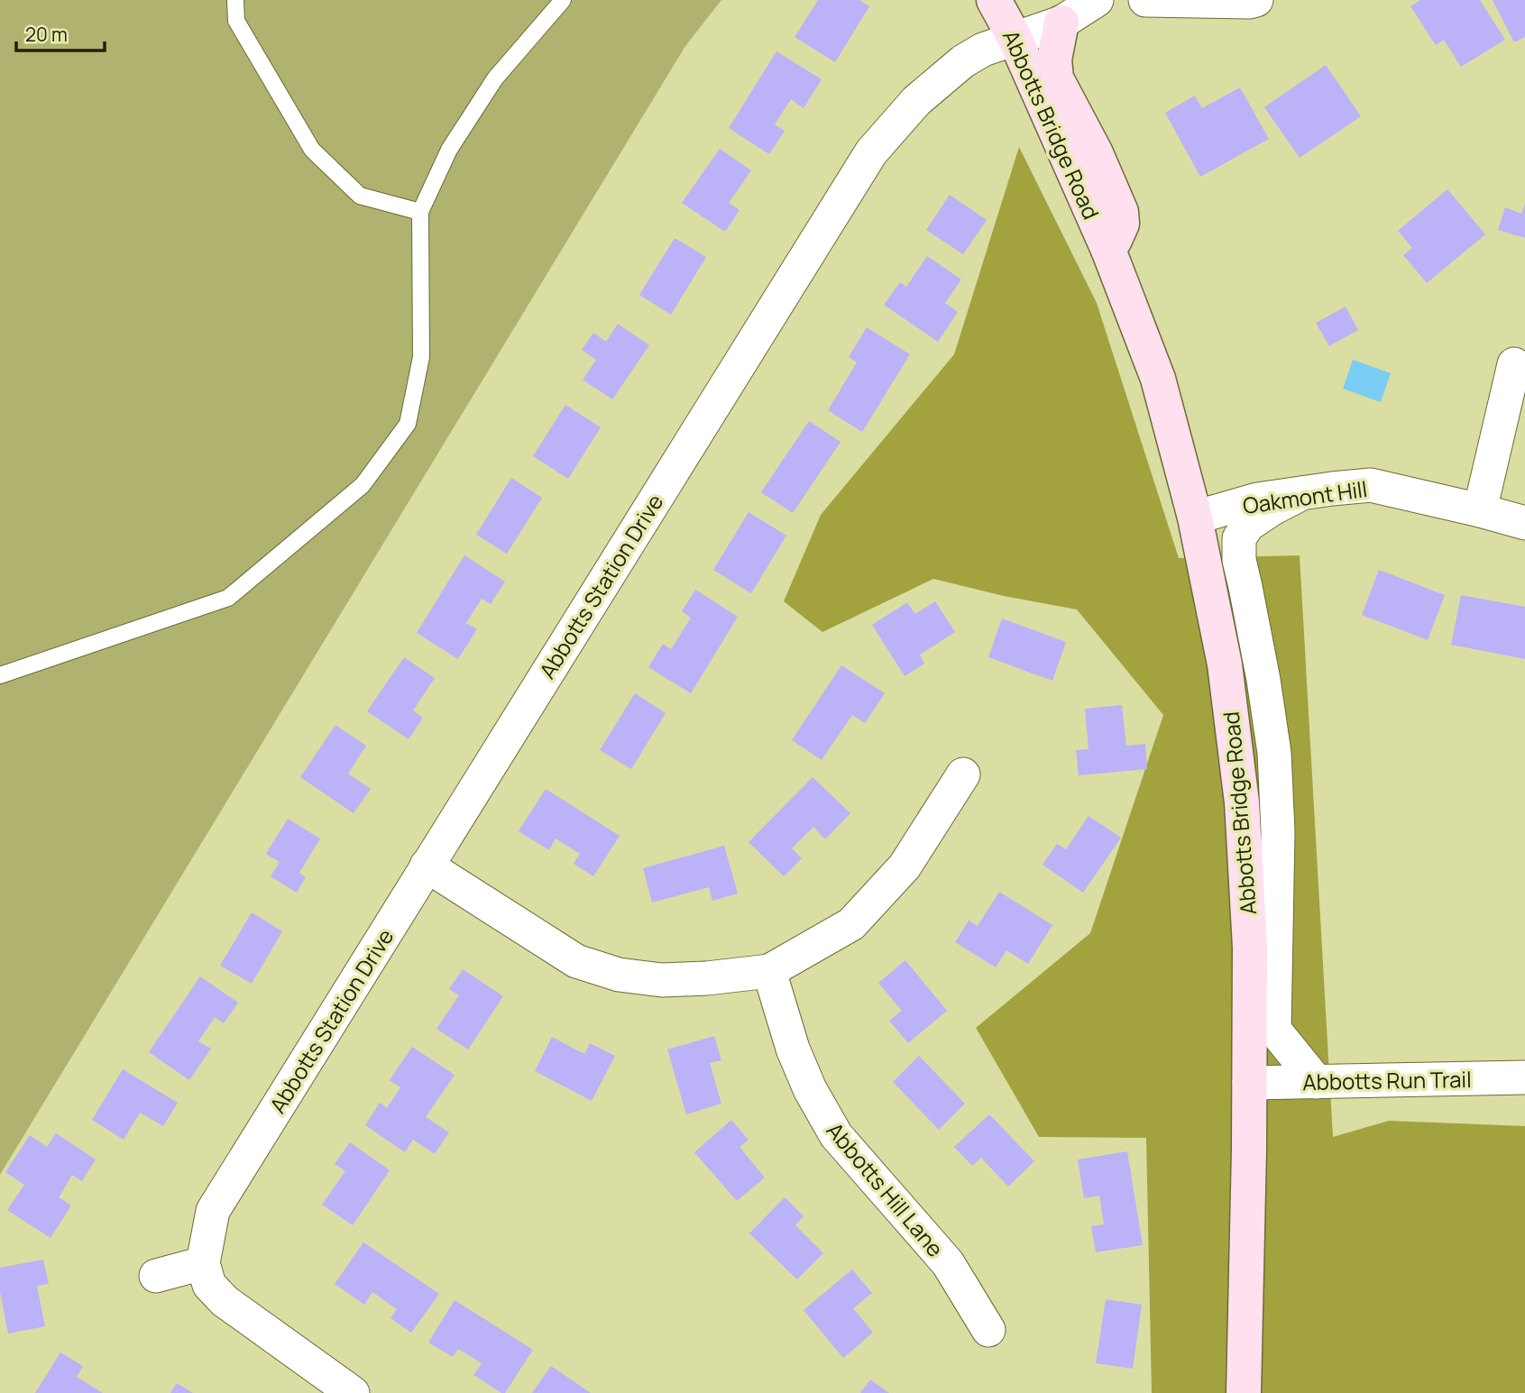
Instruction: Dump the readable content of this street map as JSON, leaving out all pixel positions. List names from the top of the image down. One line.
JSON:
{"streets":{"main road":["Abbotts Bridge Road"],"street":["Oakmont Hill","Abbotts Station Drive","Abbotts Run Trail","Abbotts Hill Lane"]},"crossings":[["Abbotts Bridge Road","Oakmont Hill"],["Abbotts Bridge Road","Abbotts Station Drive"],["Abbotts Bridge Road","Abbotts Run Trail"]],"scale_bar":"20 m"}
